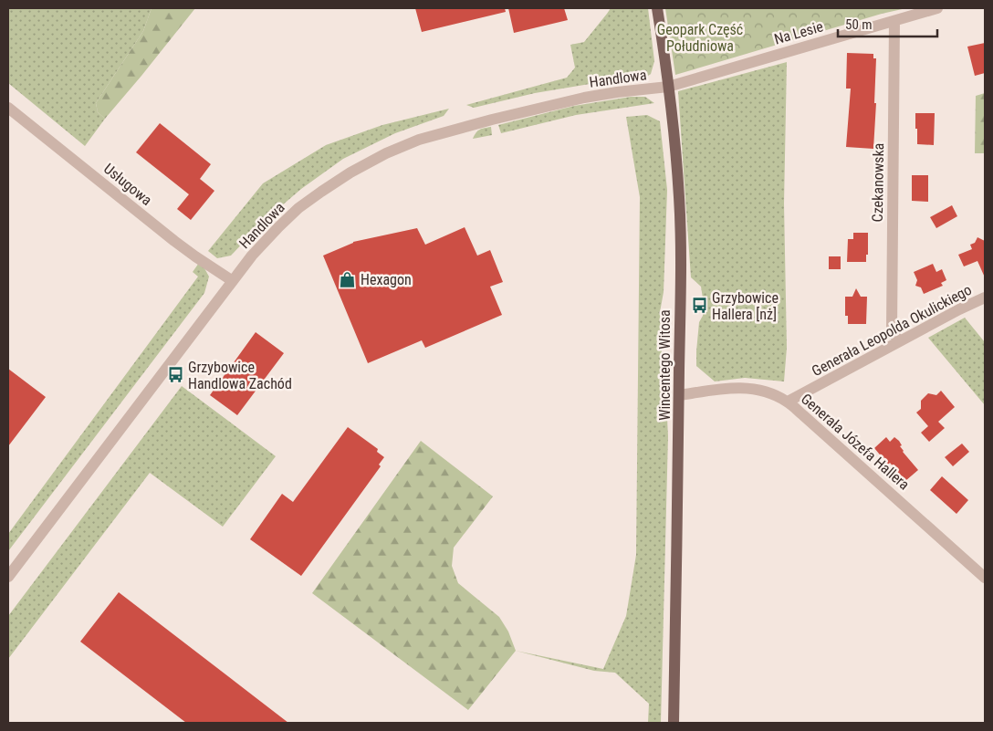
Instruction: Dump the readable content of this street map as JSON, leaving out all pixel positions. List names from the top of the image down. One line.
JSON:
{"streets":{"main road":["Wincentego Witosa"],"street":["Na Lesie","Handlowa","Czekanowska","Usługowa","Generała Leopolda Okulickiego","Generała Józefa Hallera"]},"crossings":[["Na Lesie","Handlowa"],["Na Lesie","Czekanowska"],["Na Lesie","Wincentego Witosa"],["Handlowa","Usługowa"],["Handlowa","Wincentego Witosa"],["Czekanowska","Generała Leopolda Okulickiego"],["Generała Leopolda Okulickiego","Generała Józefa Hallera"],["Wincentego Witosa","Generała Józefa Hallera"]],"parks":["Geopark Część Południowa"],"places":{"shop":["Hexagon"],"bus stop":["Grzybowice Hallera [nż]","Grzybowice Handlowa Zachód"]},"scale_bar":"50 m"}
